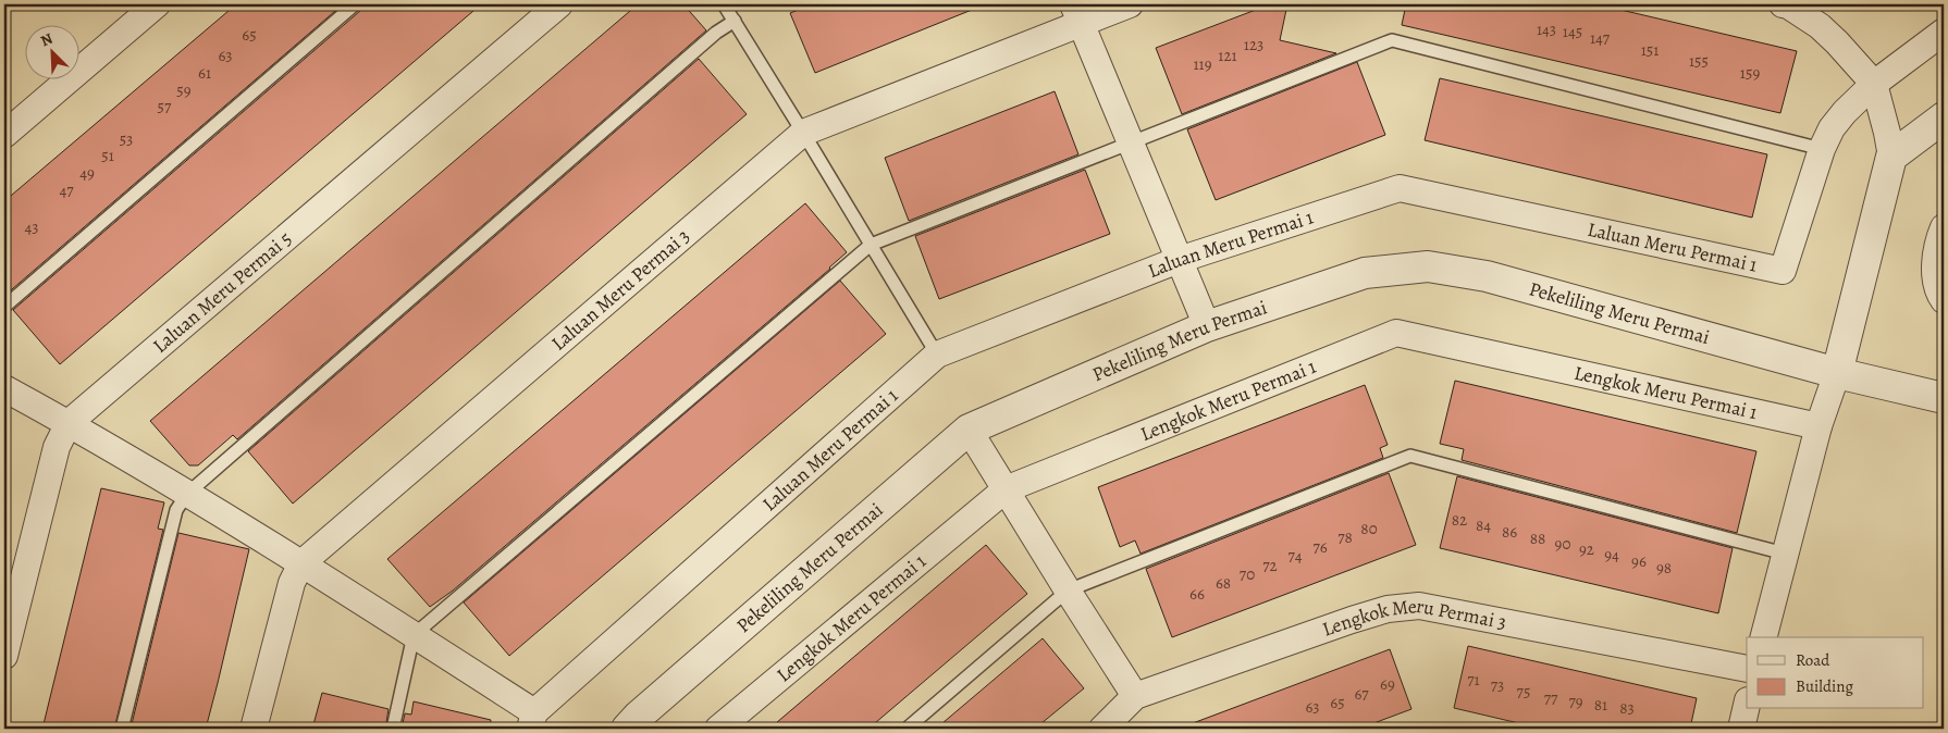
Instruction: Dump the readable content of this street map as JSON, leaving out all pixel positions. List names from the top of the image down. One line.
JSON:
{"streets":{"street":["Laluan Meru Permai 1","Laluan Meru Permai 3","Laluan Meru Permai 5","Pekeliling Meru Permai","Lengkok Meru Permai 1","Lengkok Meru Permai 3"]},"house_numbers":["143","145","65","147","123","151","63","121","155","119","61","159","59","57","53","51","49","47","43","82","84","80","86","78","88","90","76","92","94","74","96","72","98","70","68","66","71","69","73","75","67","77","79","65","81","63","83"],"legend":["Road","Building"],"north":"top left"}
